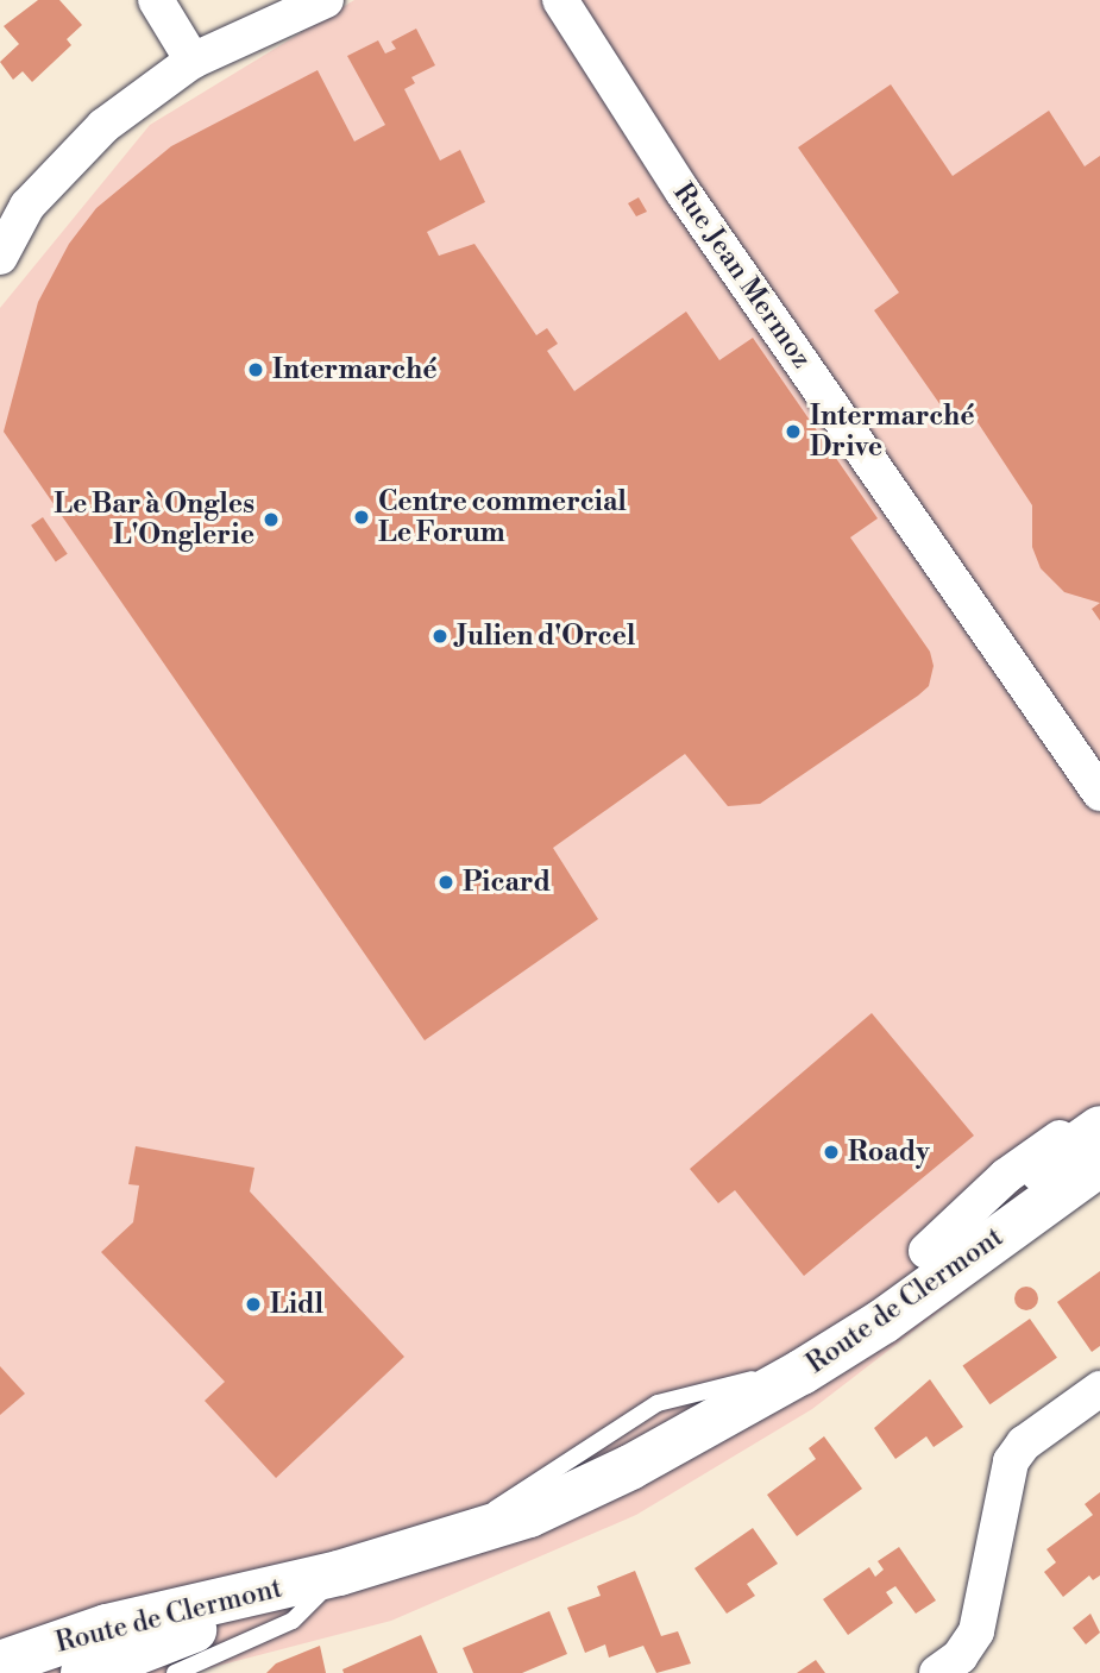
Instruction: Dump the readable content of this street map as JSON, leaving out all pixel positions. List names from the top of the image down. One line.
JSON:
{"streets":{"main road":["Route de Clermont"],"street":["Rue Jean Mermoz"]},"places":["Intermarché","Intermarché Drive","Centre commercial Le Forum","Le Bar à Ongles L'Onglerie","Julien d'Orcel","Picard","Roady","Lidl"]}
